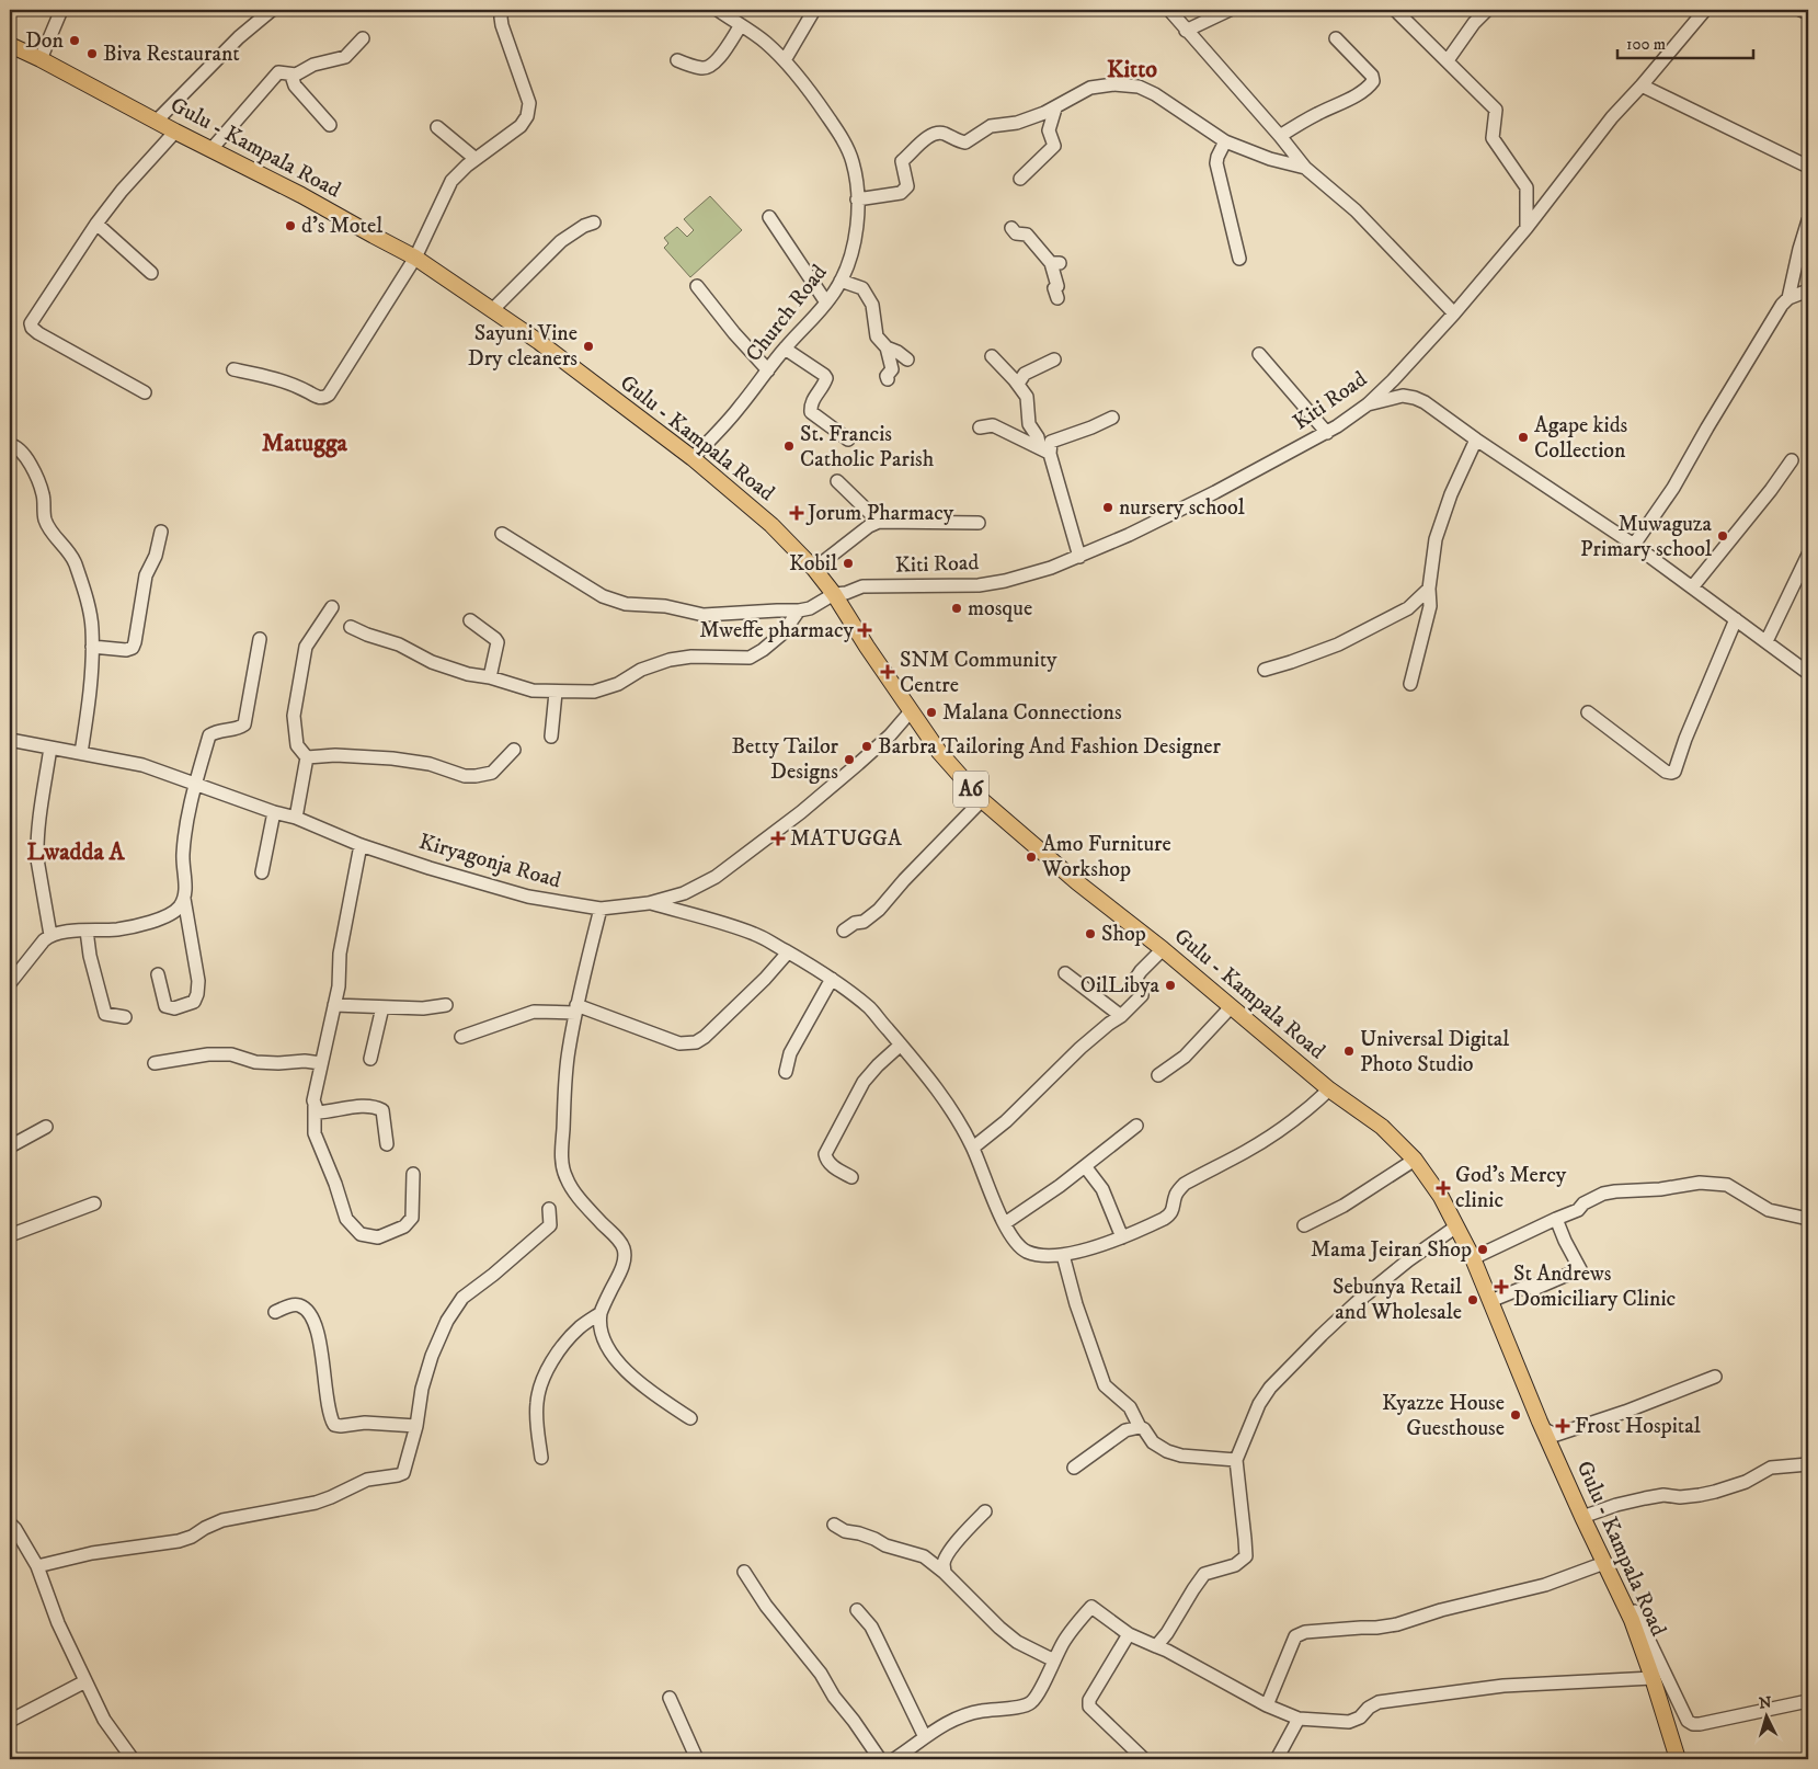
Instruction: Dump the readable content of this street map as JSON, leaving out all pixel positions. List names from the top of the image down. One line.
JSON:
{"streets":{"main road":["Gulu - Kampala Road","A6"],"street":["Church Road","Kiti Road","Kiryagonja Road"]},"crossings":[["Gulu - Kampala Road","Church Road"],["Gulu - Kampala Road","Kiti Road"],["Gulu - Kampala Road","Kiryagonja Road"]],"districts":["Kitto","Matugga","Lwadda A"],"places":{"other":["Don","Biva Restaurant","d's Motel","Sayuni Vine Dry cleaners","Agape kids Collection","St. Francis Catholic Parish","nursery school","Muwaguza Primary school","Kobil","mosque","Malana Connections","Barbra Tailoring And Fashion Designer","Betty Tailor Designs","Amo Furniture Workshop","Shop","OilLibya","Universal Digital Photo Studio","Mama Jeiran Shop","Sebunya Retail and Wholesale","Kyazze House Guesthouse"],"health":["Jorum Pharmacy","Mweffe pharmacy","SNM Community Centre","MATUGGA","God's Mercy clinic","St Andrews Domiciliary Clinic","Frost Hospital"]},"scale_bar":"100 m","north":"top"}
